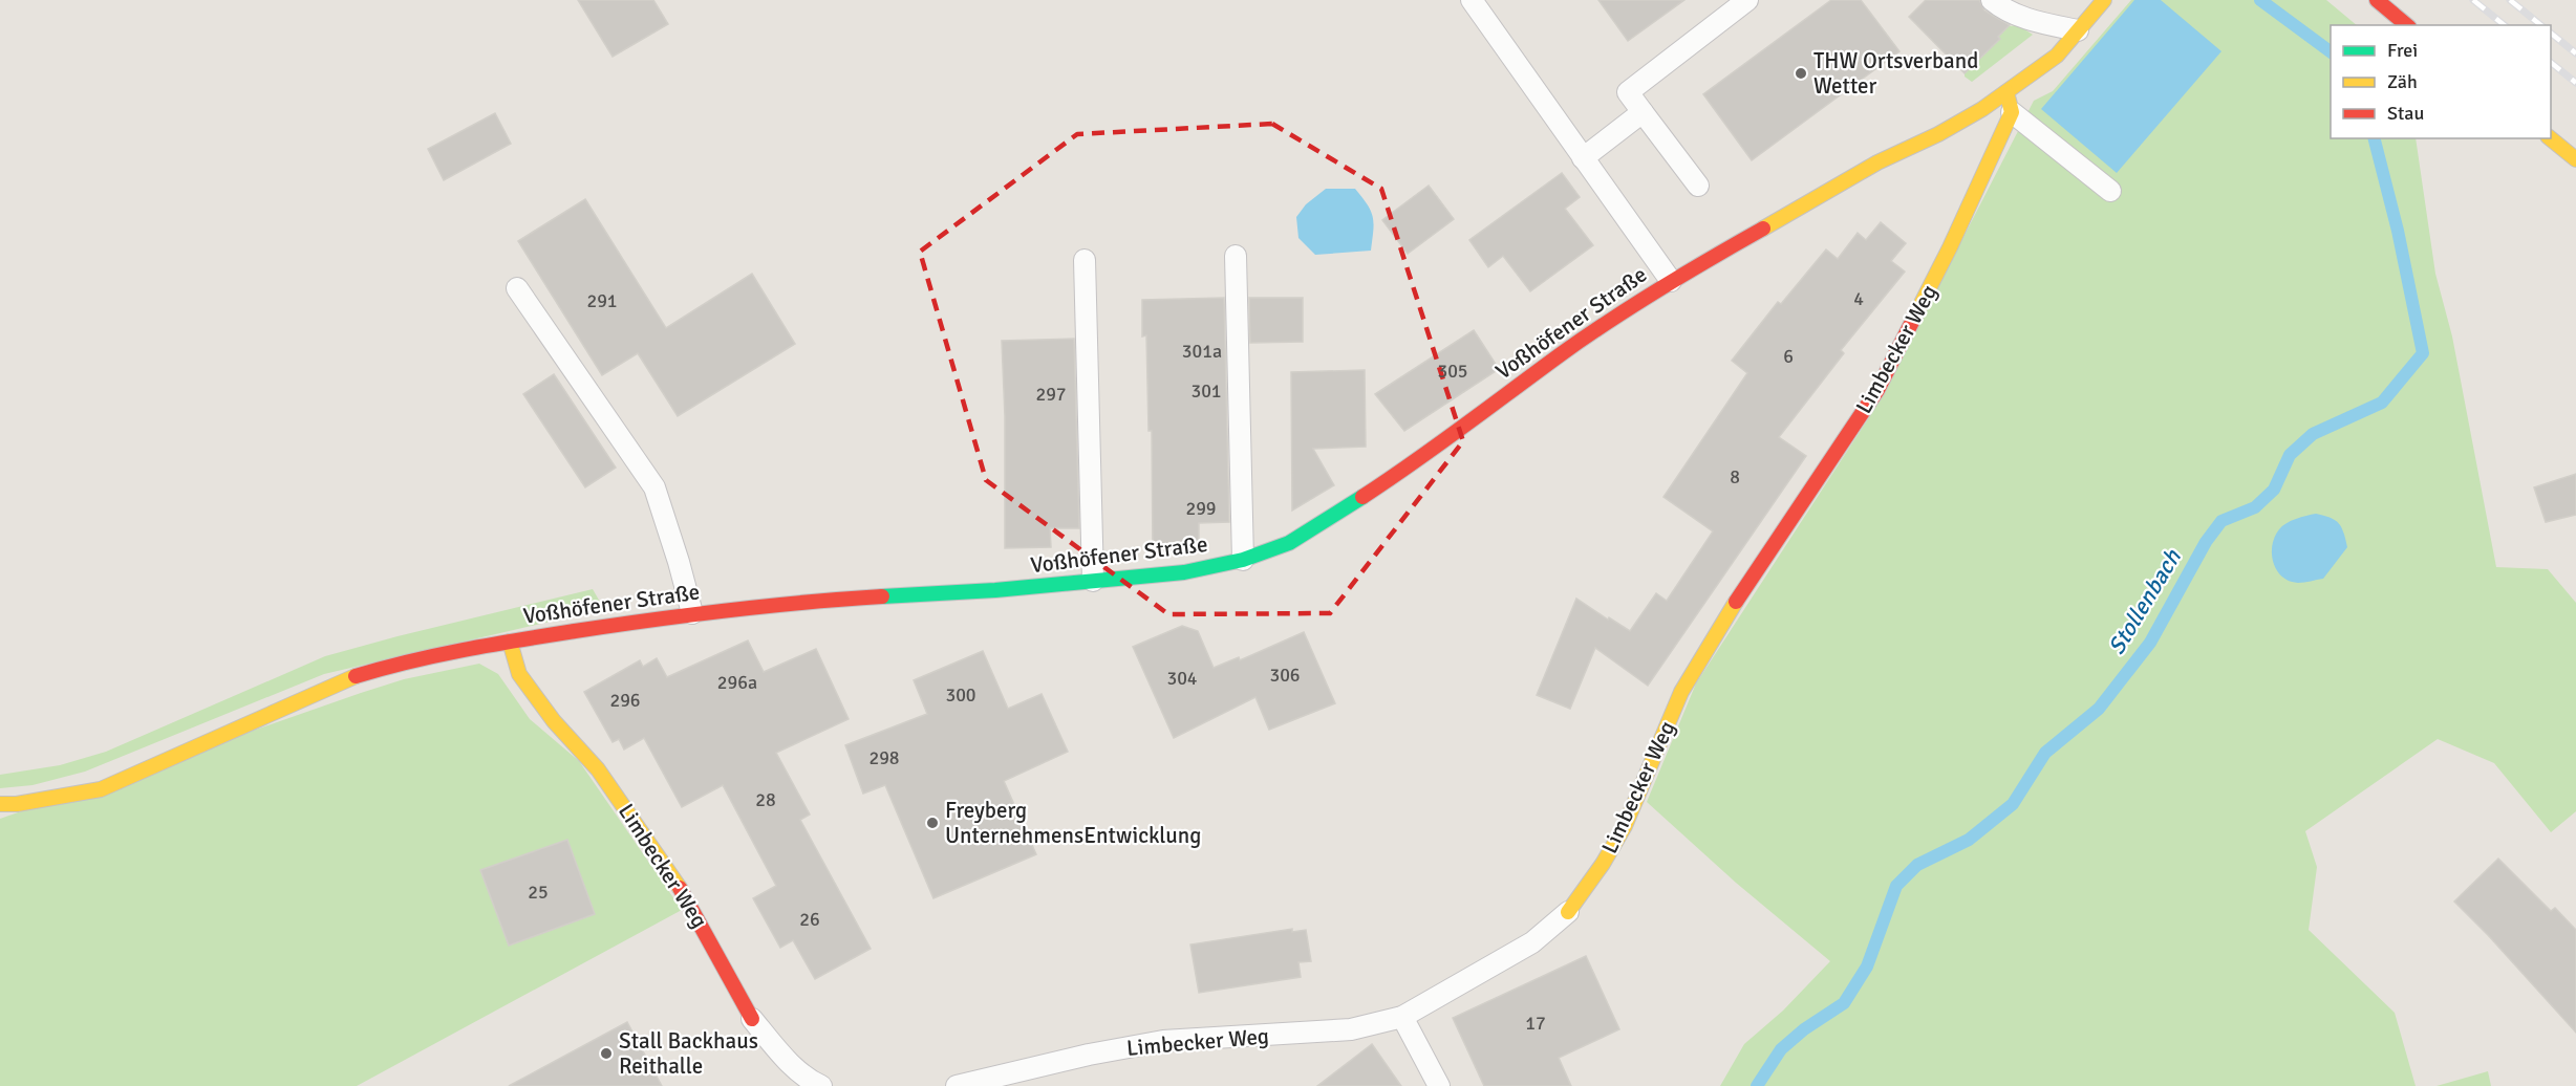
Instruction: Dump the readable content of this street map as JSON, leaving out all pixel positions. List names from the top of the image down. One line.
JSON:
{"streets":{"street":["Voßhöfener Straße","Limbecker Weg"]},"crossings":[["Voßhöfener Straße","Limbecker Weg"]],"water":["Stollenbach"],"places":["THW Ortsverband Wetter","Freyberg UnternehmensEntwicklung","Stall Backhaus Reithalle"],"house_numbers":["4","291","301a","6","305","301","297","8","299","306","304","296a","300","296","298","28","25","26","17"],"legend":["Frei","Zäh","Stau"]}
